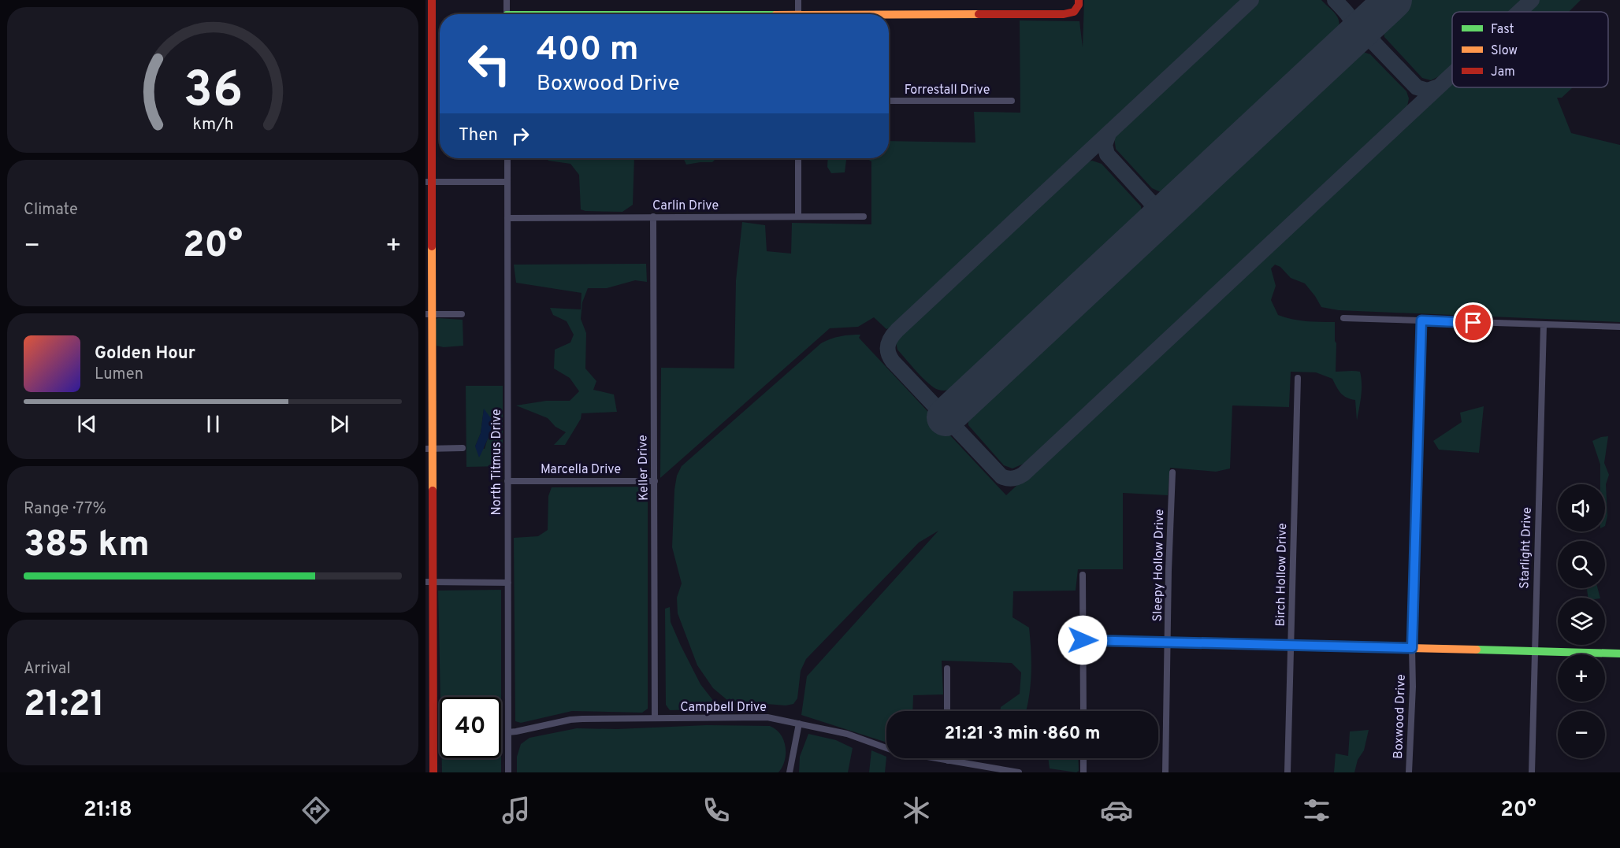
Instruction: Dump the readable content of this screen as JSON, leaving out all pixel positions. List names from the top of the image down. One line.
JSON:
{"streets":{"street":["Forrestall Drive","Carlin Drive","North Titmus Drive","Keller Drive","Marcella Drive","Starlight Drive","Sleepy Hollow Drive","Birch Hollow Drive","Campbell Drive","Boxwood Drive"]},"crossings":[["Carlin Drive","North Titmus Drive"],["Carlin Drive","Keller Drive"],["North Titmus Drive","Marcella Drive"],["North Titmus Drive","Campbell Drive"],["Keller Drive","Marcella Drive"],["Keller Drive","Campbell Drive"]],"legend":["Fast","Slow","Jam"],"page":{"turn":["400 m","Boxwood Drive"],"then":"Then","tile":["Climate",["Range · 77%","385 km"],["Arrival","21:21"]],"heat":["−","20°","+"],"song":["Golden Hour","Lumen"],"map_buttons":["+","−"],"limit":"40","trip":"21:21 · 3 min · 860 m","tabs":["21:18","20°"],"gauge":["36","km/h"]}}
